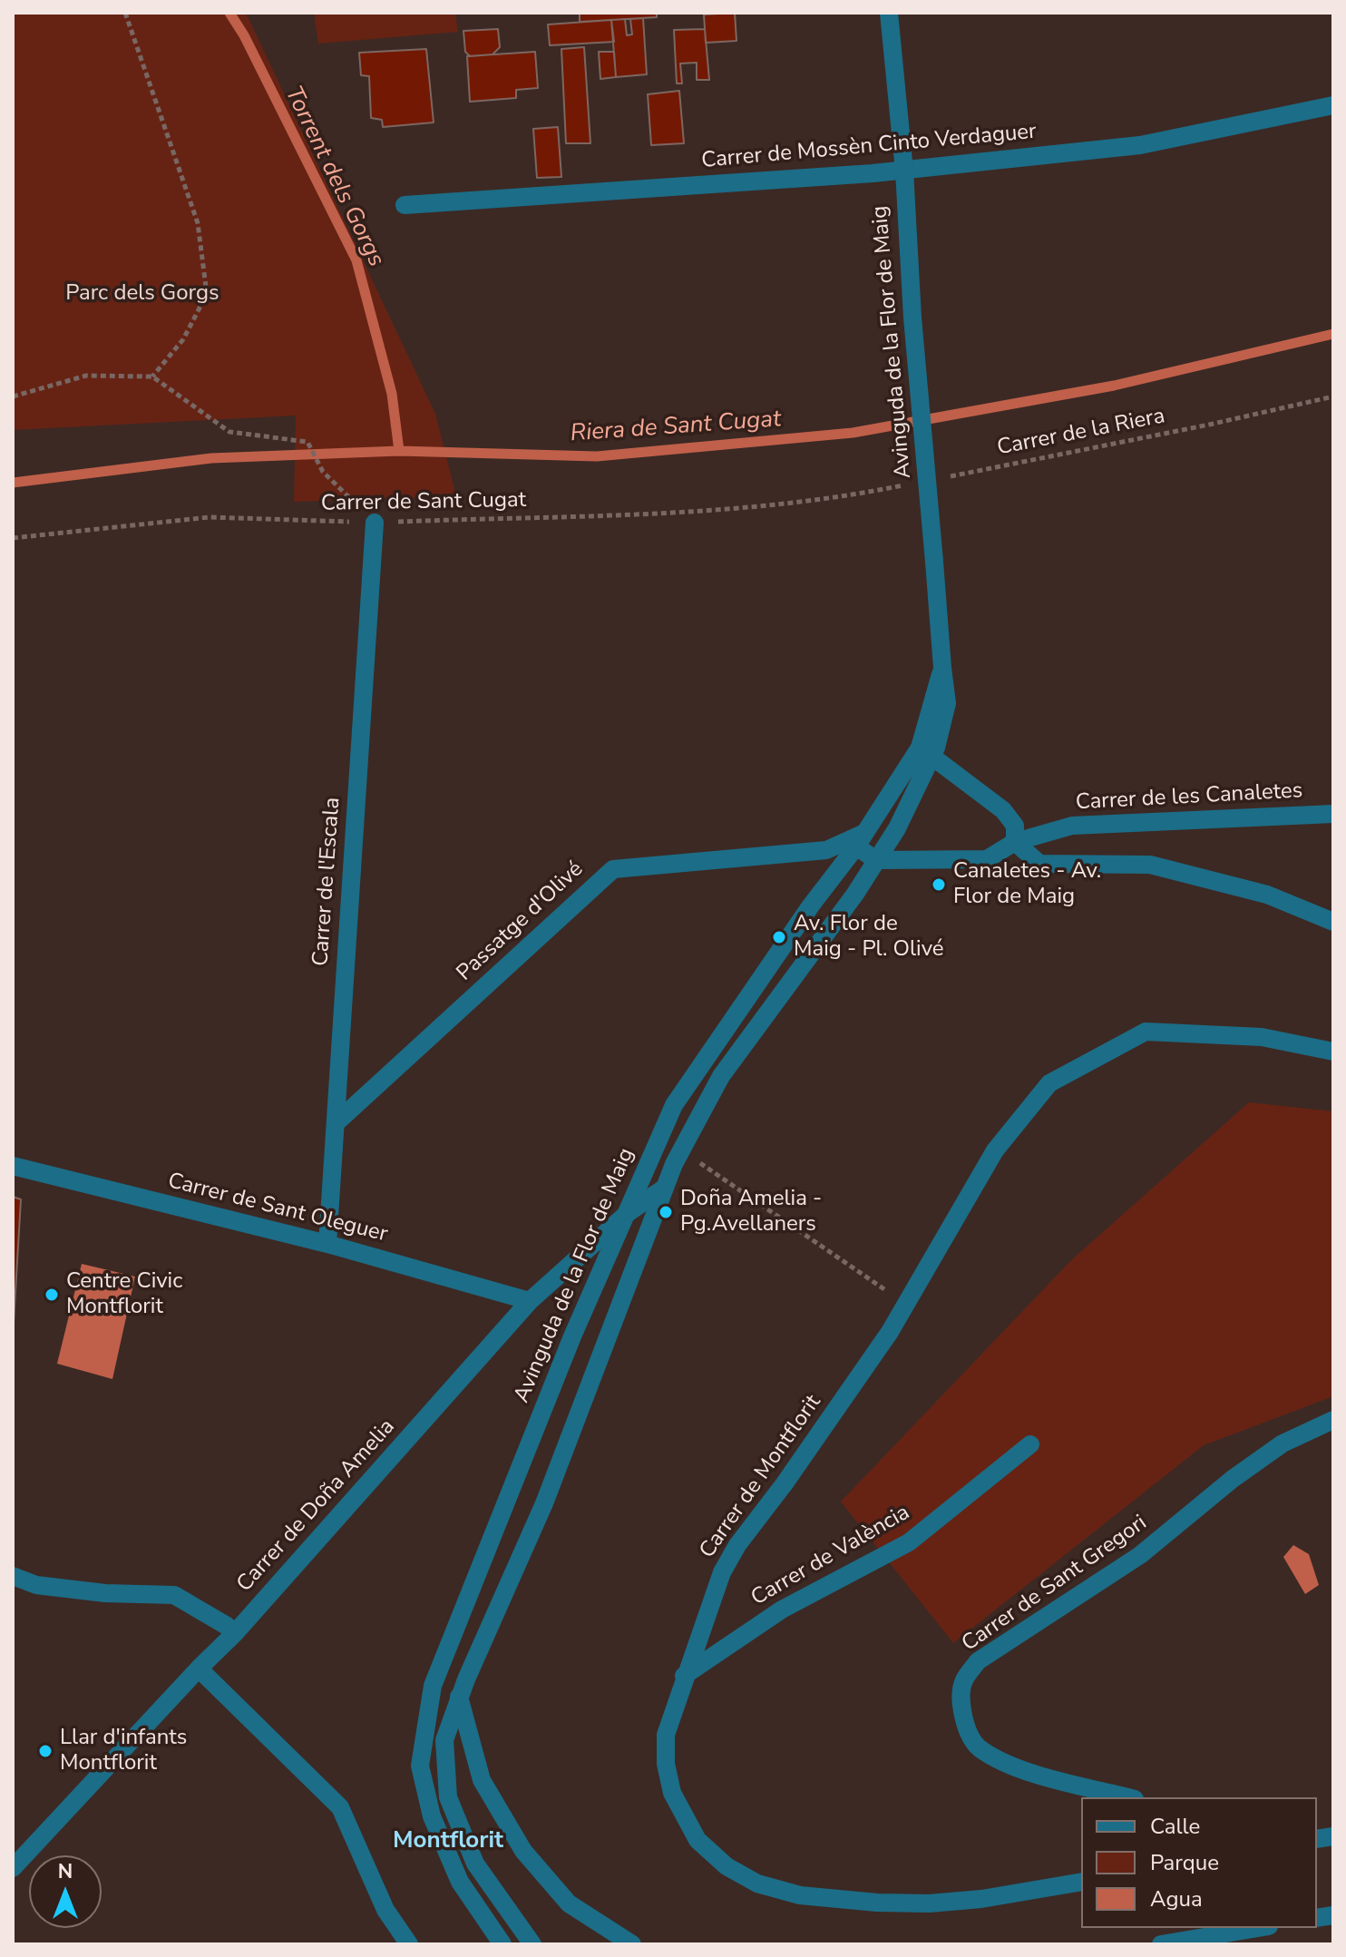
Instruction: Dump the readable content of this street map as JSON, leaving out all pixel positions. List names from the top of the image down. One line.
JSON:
{"streets":{"street":["Carrer de Mossèn Cinto Verdaguer","Avinguda de la Flor de Maig","Carrer de les Canaletes","Carrer de l'Escala","Passatge d'Olivé","Carrer de Sant Oleguer","Carrer de Montflorit","Carrer de Doña Amelia","Carrer de València","Carrer de Sant Gregori"],"path":["Carrer de la Riera","Carrer de Sant Cugat"]},"crossings":[["Carrer de Mossèn Cinto Verdaguer","Avinguda de la Flor de Maig"],["Avinguda de la Flor de Maig","Passatge d'Olivé"],["Avinguda de la Flor de Maig","Carrer de Doña Amelia"],["Carrer de Sant Cugat","Carrer de l'Escala"],["Carrer de l'Escala","Passatge d'Olivé"],["Carrer de l'Escala","Carrer de Sant Oleguer"],["Carrer de Sant Oleguer","Carrer de Doña Amelia"],["Carrer de Montflorit","Carrer de València"]],"districts":["Montflorit"],"water":["Torrent dels Gorgs","Riera de Sant Cugat"],"parks":["Parc dels Gorgs"],"places":["Canaletes - Av. Flor de Maig","Av. Flor de Maig - Pl. Olivé","Doña Amelia - Pg.Avellaners","Centre Civic Montflorit","Llar d'infants Montflorit"],"legend":["Calle","Parque","Agua"],"north":"top"}
